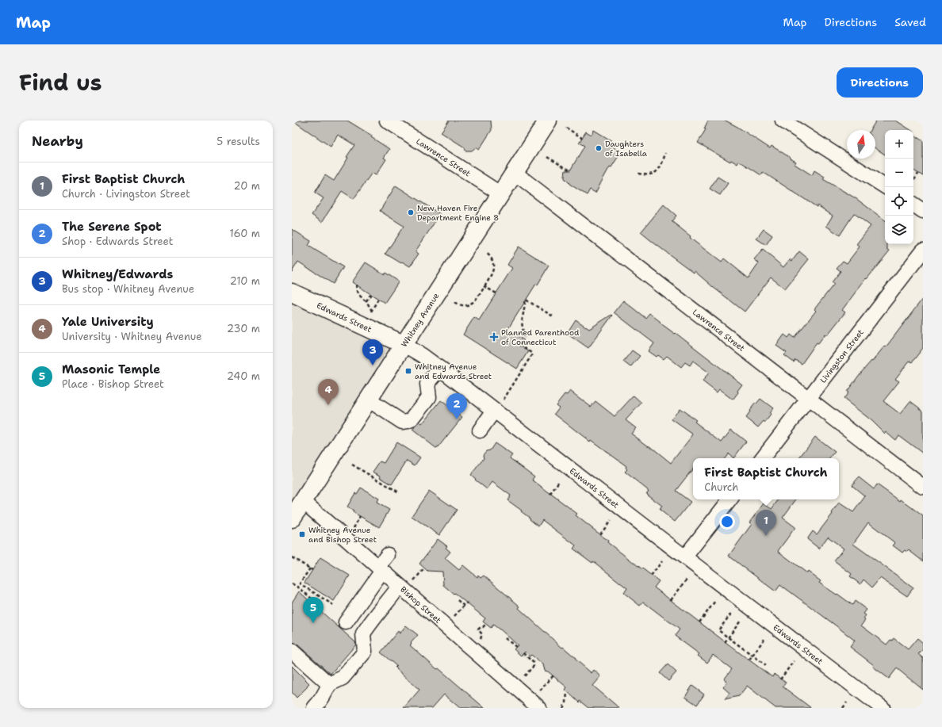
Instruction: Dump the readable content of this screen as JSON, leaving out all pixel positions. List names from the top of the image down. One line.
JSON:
{"streets":{"main road":["Edwards Street","Whitney Avenue"],"street":["Lawrence Street","Livingston Street","Bishop Street"]},"crossings":[["Lawrence Street","Whitney Avenue"],["Lawrence Street","Livingston Street"],["Edwards Street","Whitney Avenue"],["Whitney Avenue","Bishop Street"]],"places":{"other":["Daughters of Isabella","New Haven Fire Department Engine 8"],"health":["Planned Parenthood of Connecticut"],"transit":["Whitney Avenue and Edwards Street","Whitney Avenue and Bishop Street"]},"north":"top","page":{"header":"Map","nav":["Map","Directions","Saved"],"title":"Find us","buttons":"Directions","heading":["Nearby","5 results"],"map_buttons":["+","−"],"list":[{"mark":"1","name":"First Baptist Church","note":"Church · Livingston Street","value":"20 m"},{"mark":"2","name":"The Serene Spot","note":"Shop · Edwards Street","value":"160 m"},{"mark":"3","name":"Whitney/Edwards","note":"Bus stop · Whitney Avenue","value":"210 m"},{"mark":"4","name":"Yale University","note":"University · Whitney Avenue","value":"230 m"},{"mark":"5","name":"Masonic Temple","note":"Place · Bishop Street","value":"240 m"}],"pins":["3","4","2","1","5"],"popup":["First Baptist Church","Church"]}}
